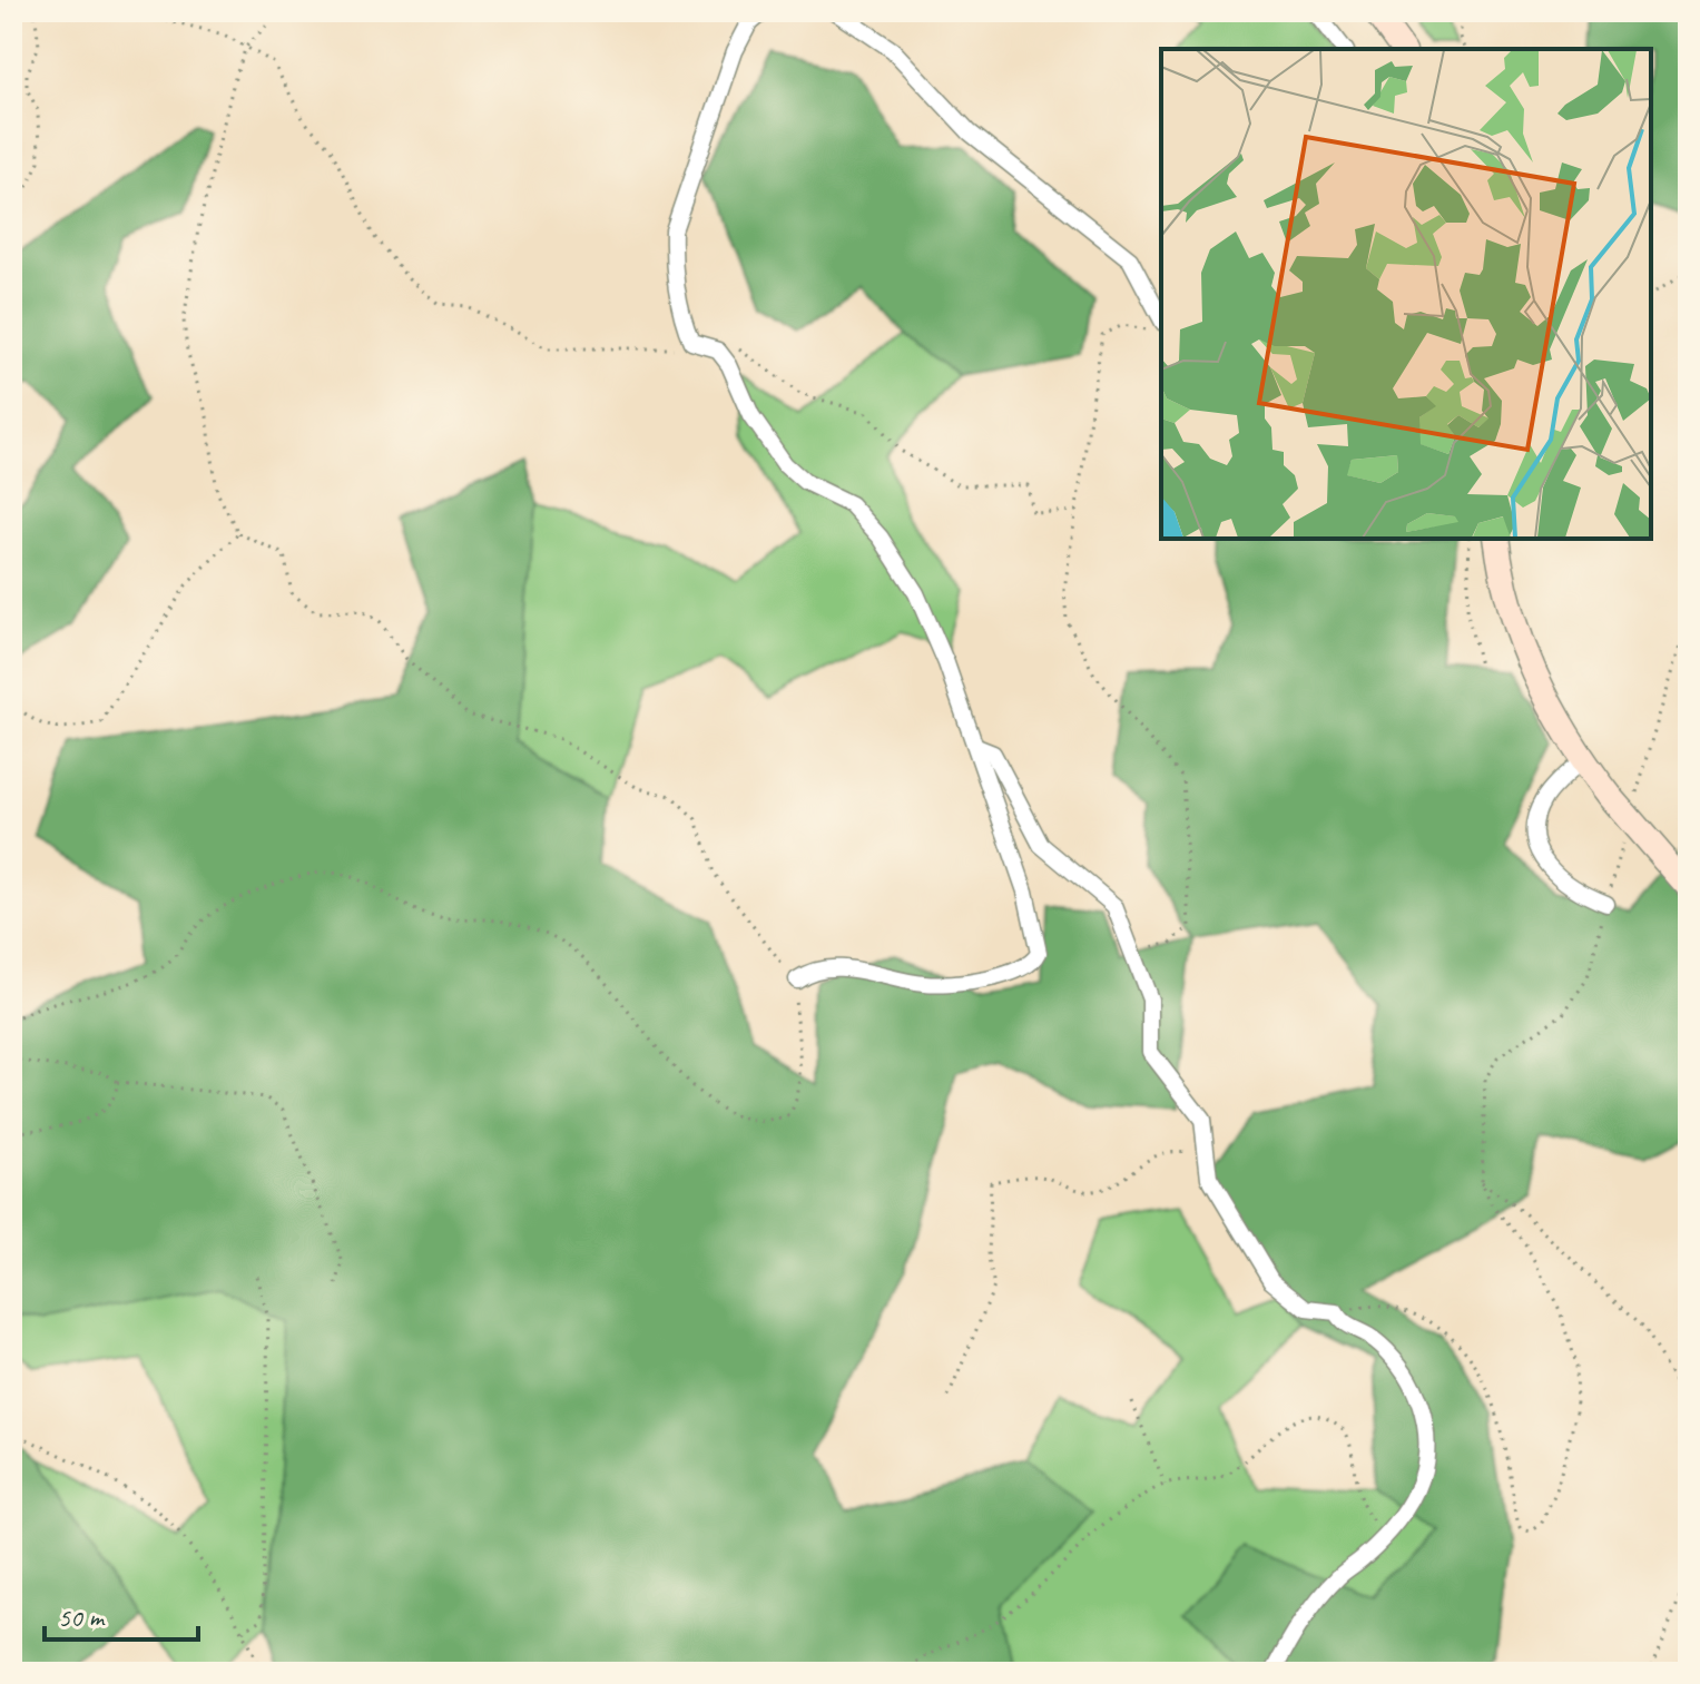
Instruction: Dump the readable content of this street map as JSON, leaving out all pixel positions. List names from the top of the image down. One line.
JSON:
{"scale_bar":"50 m"}
